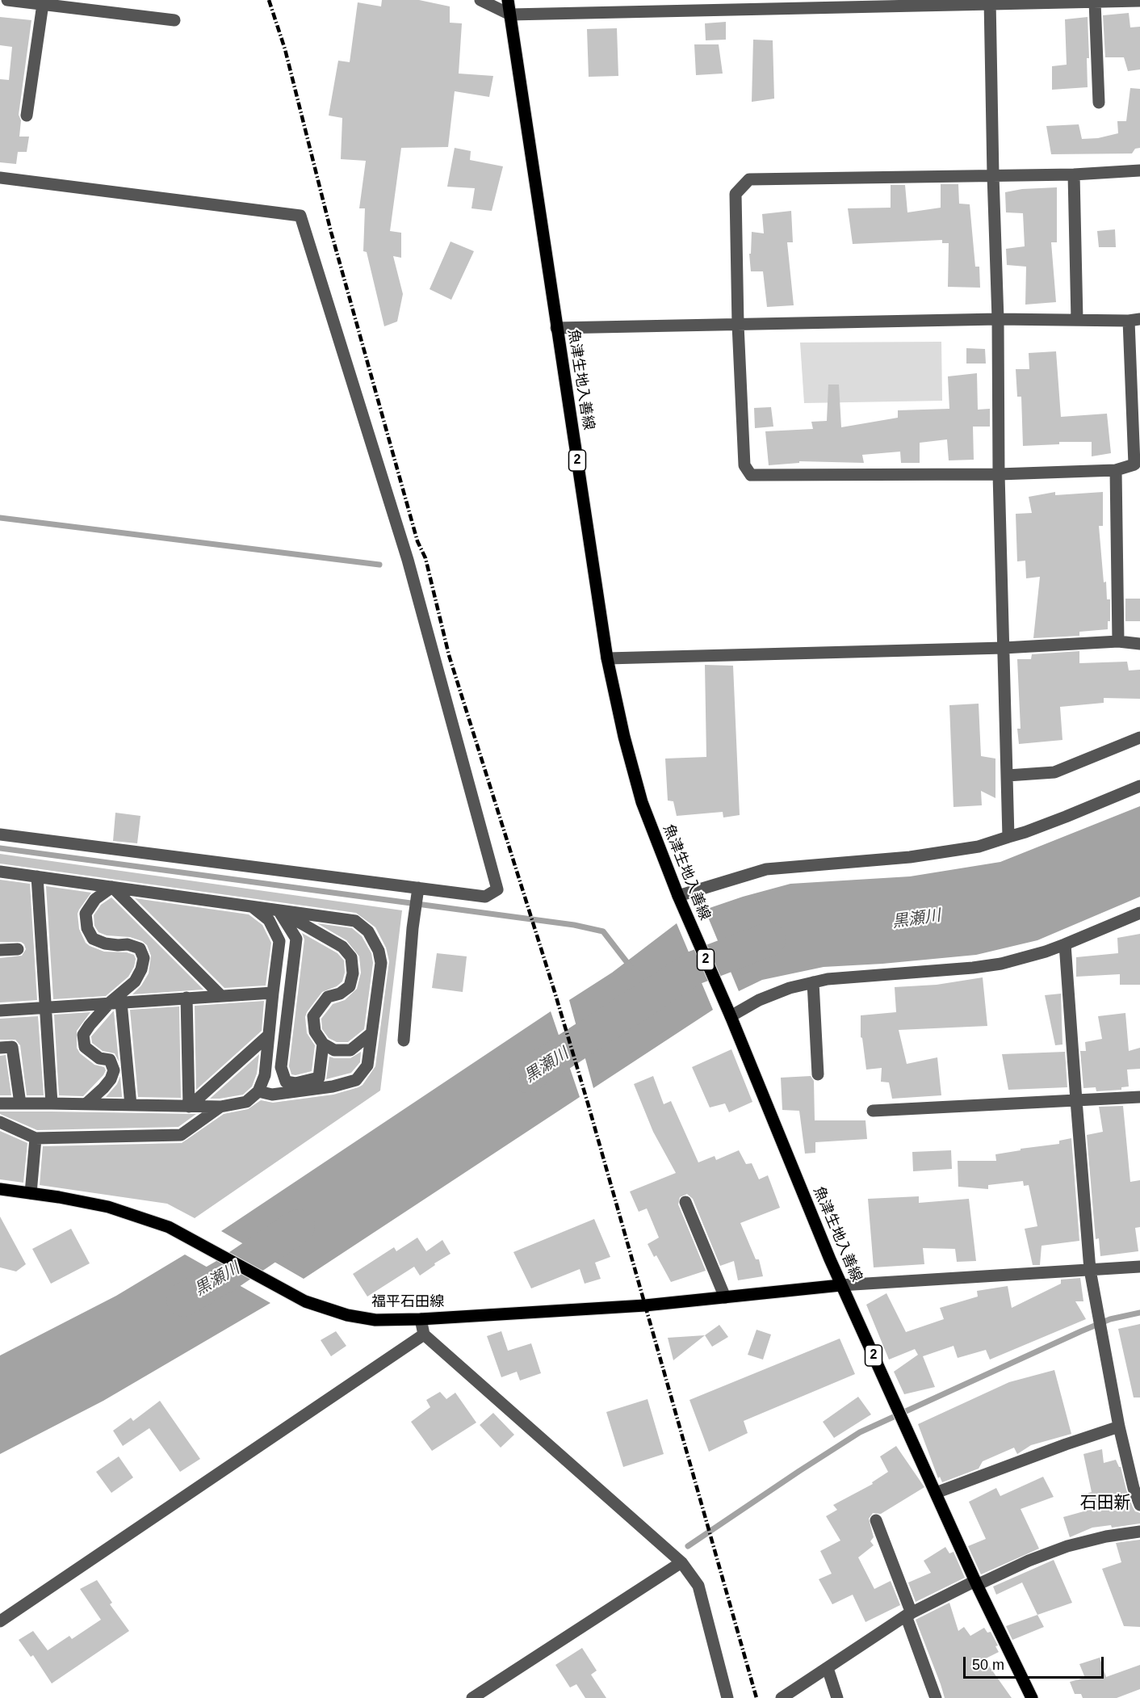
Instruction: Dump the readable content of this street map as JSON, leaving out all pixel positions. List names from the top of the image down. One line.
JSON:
{"streets":{"main road":["魚津生地入善線","2","福平石田線"]},"crossings":[["魚津生地入善線","福平石田線"]],"districts":["石田新"],"water":["黒瀬川"],"scale_bar":"50 m"}
